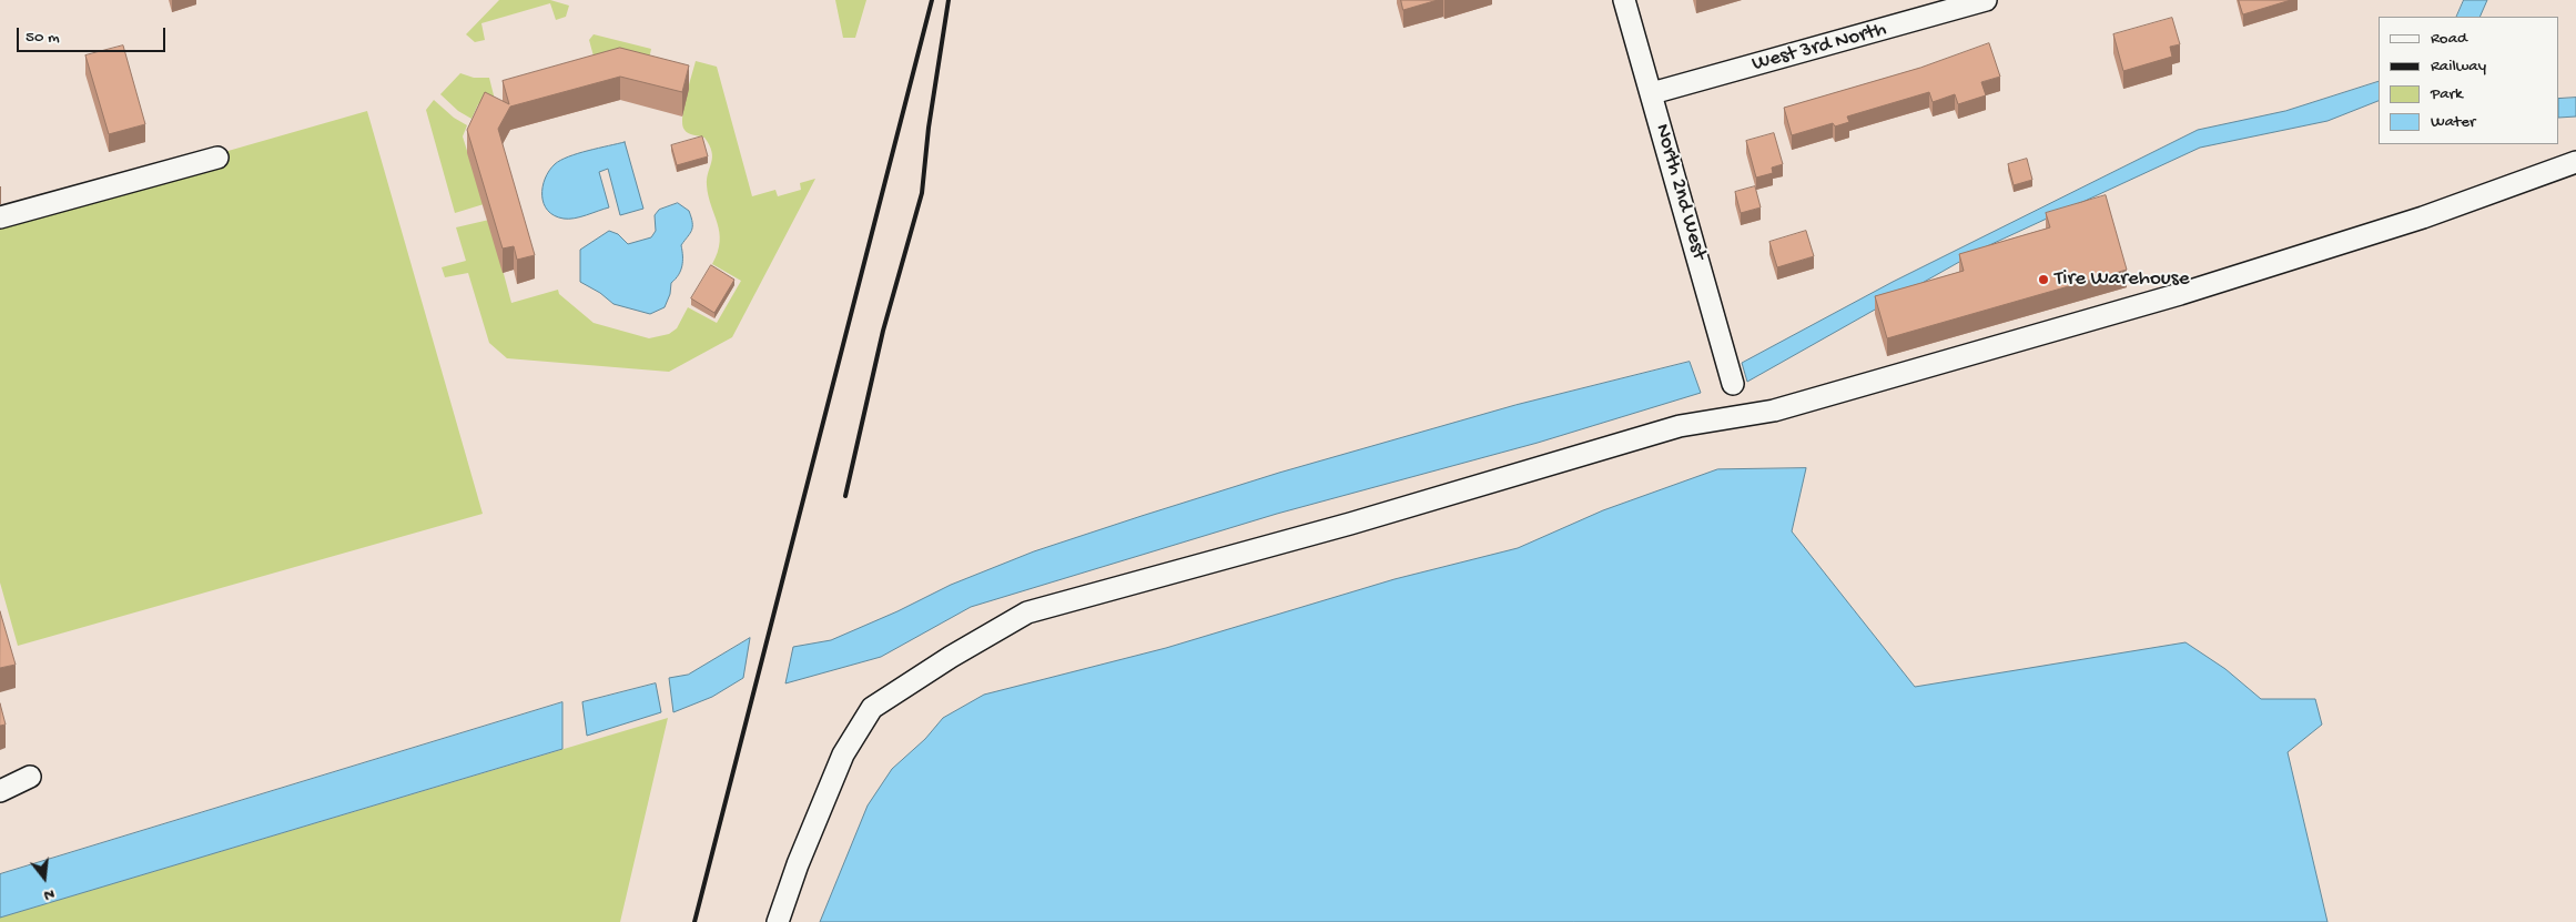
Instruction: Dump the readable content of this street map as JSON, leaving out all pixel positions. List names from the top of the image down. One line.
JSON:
{"streets":{"street":["West 3rd North","North 2nd West"]},"crossings":[["West 3rd North","North 2nd West"]],"places":["Tire Warehouse"],"legend":["Road","Railway","Park","Water"],"scale_bar":"50 m","north":"bottom"}
